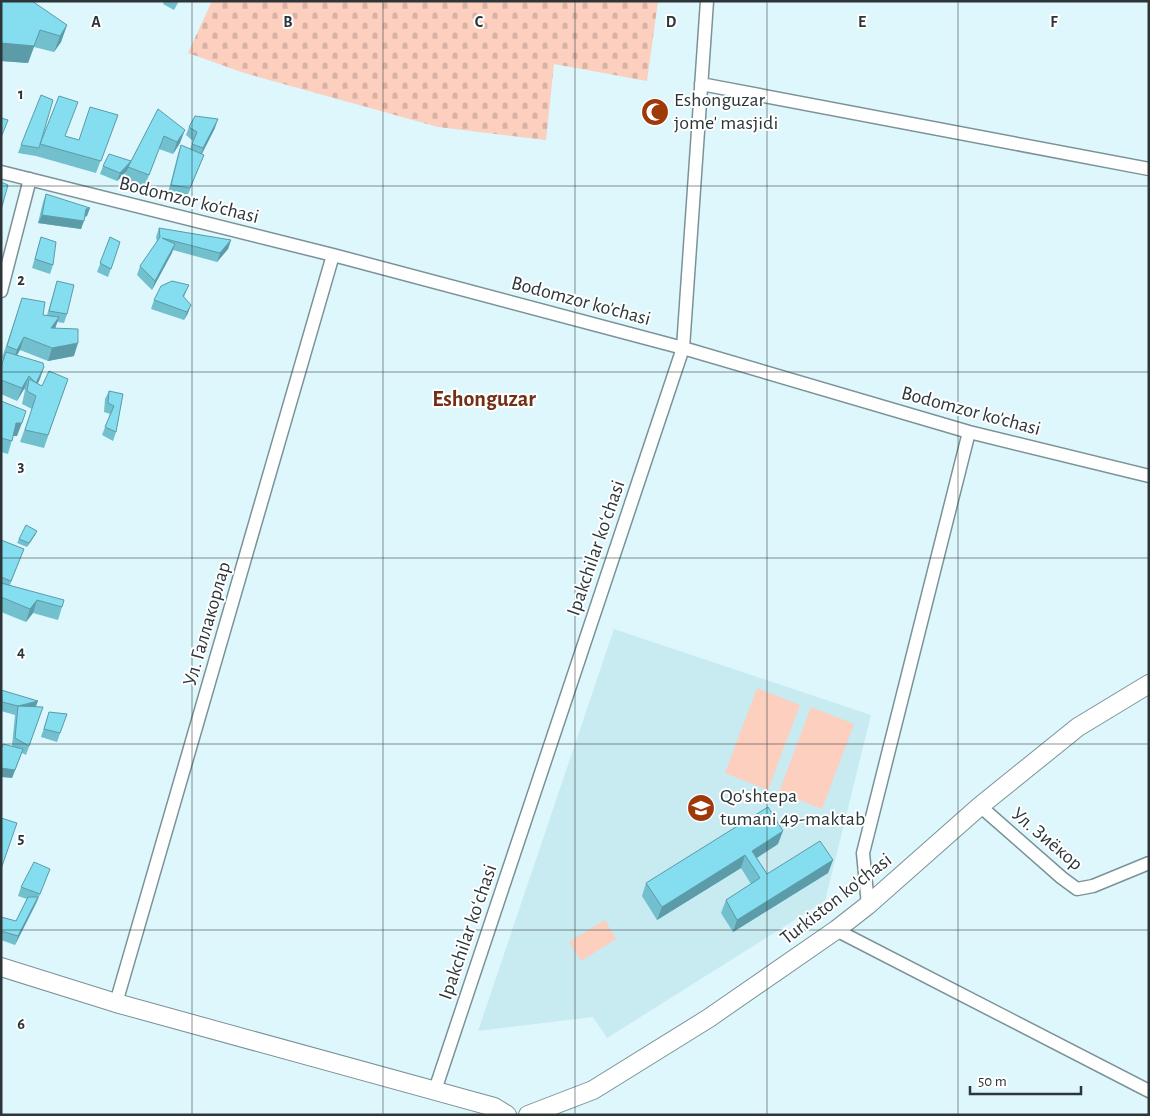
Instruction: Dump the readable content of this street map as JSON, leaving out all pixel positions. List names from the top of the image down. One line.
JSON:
{"streets":{"street":["Bodomzor ko'chasi","Ipakchilar koʻchasi","Ул. Галлакорлар","Ул. Зиёкор","Turkiston ko'chasi"]},"crossings":[["Bodomzor ko'chasi","Ipakchilar koʻchasi"],["Bodomzor ko'chasi","Ул. Галлакорлар"],["Ул. Зиёкор","Turkiston ko'chasi"]],"districts":["Eshonguzar"],"places":{"mosque":["Eshonguzar jome' masjidi"],"school or university":["Qo'shtepa tumani 49-maktab"]},"scale_bar":"50 m","grid":{"columns":["A","B","C","D","E","F"],"rows":["1","2","3","4","5","6"]}}
